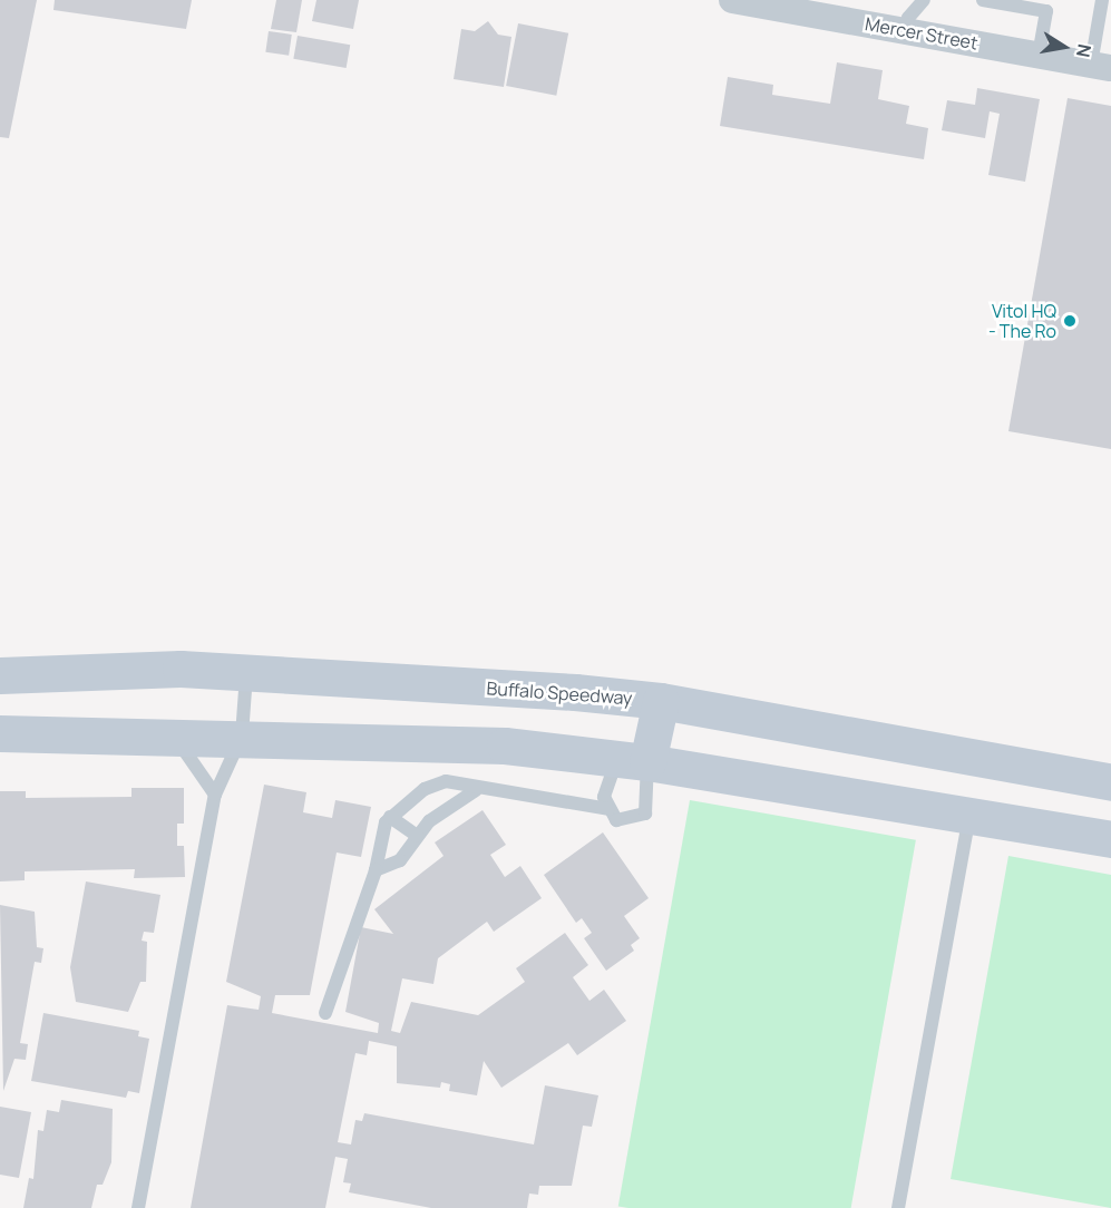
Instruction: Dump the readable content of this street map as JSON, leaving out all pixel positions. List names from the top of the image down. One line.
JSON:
{"streets":{"main road":["Buffalo Speedway"],"street":["Mercer Street"]},"places":["Vitol HQ - The Ro"],"north":"right"}
